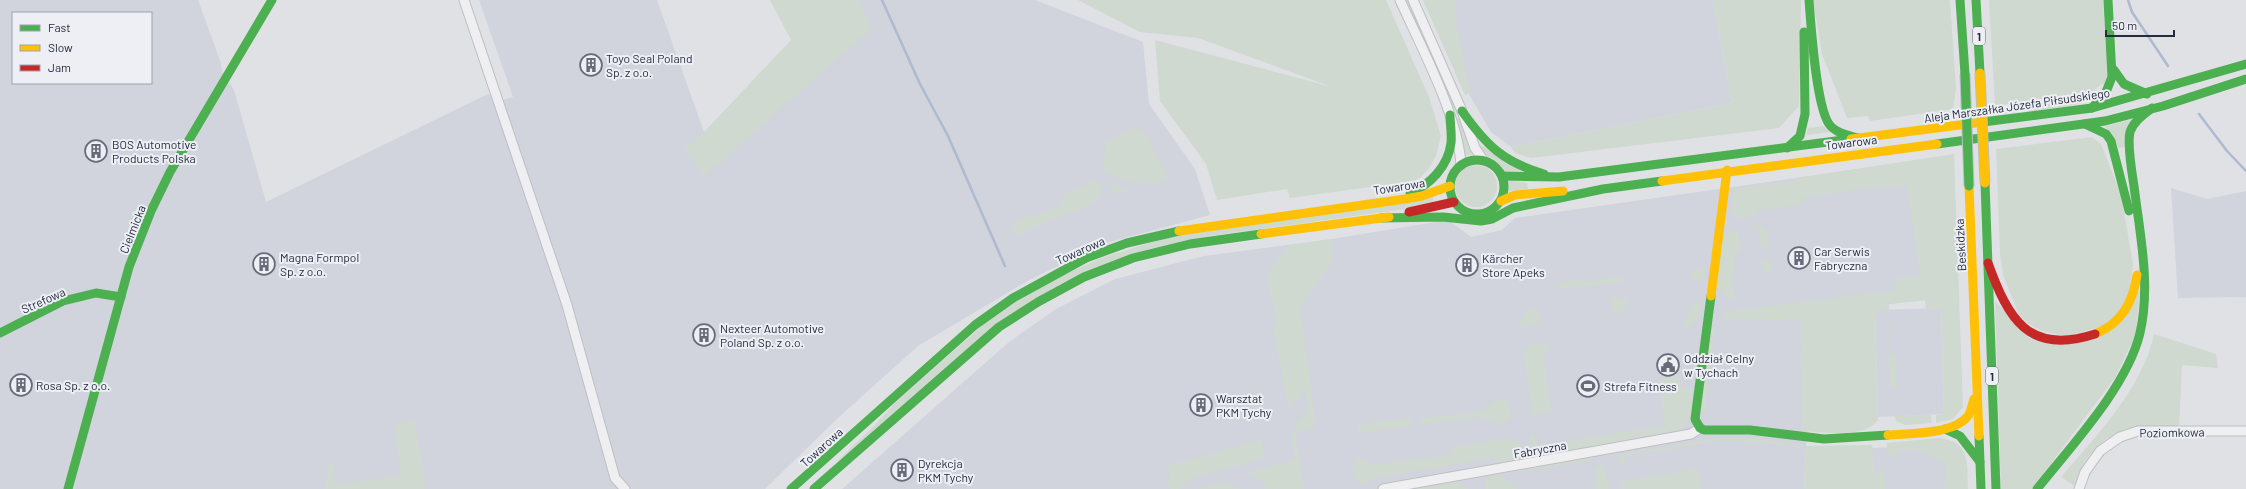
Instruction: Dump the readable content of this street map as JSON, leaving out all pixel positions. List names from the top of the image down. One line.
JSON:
{"streets":{"main road":["1","Aleja Marszałka Józefa Piłsudskiego","Towarowa","Cielmicka","Beskidzka","Strefowa","Fabryczna"],"street":["Poziomkowa"]},"crossings":[["Cielmicka","Strefowa"]],"places":{"building":["Toyo Seal Poland Sp. z o.o.","BOS Automotive Products Polska","Car Serwis Fabryczna","Magna Formpol Sp. z o.o.","Kärcher Store Apeks","Nexteer Automotive Poland Sp. z o.o.","Rosa Sp. z o.o.","Warsztat PKM Tychy","Dyrekcja PKM Tychy"],"public building":["Oddział Celny w Tychach"],"sports":["Strefa Fitness"]},"legend":["Fast","Slow","Jam"],"scale_bar":"50 m"}
